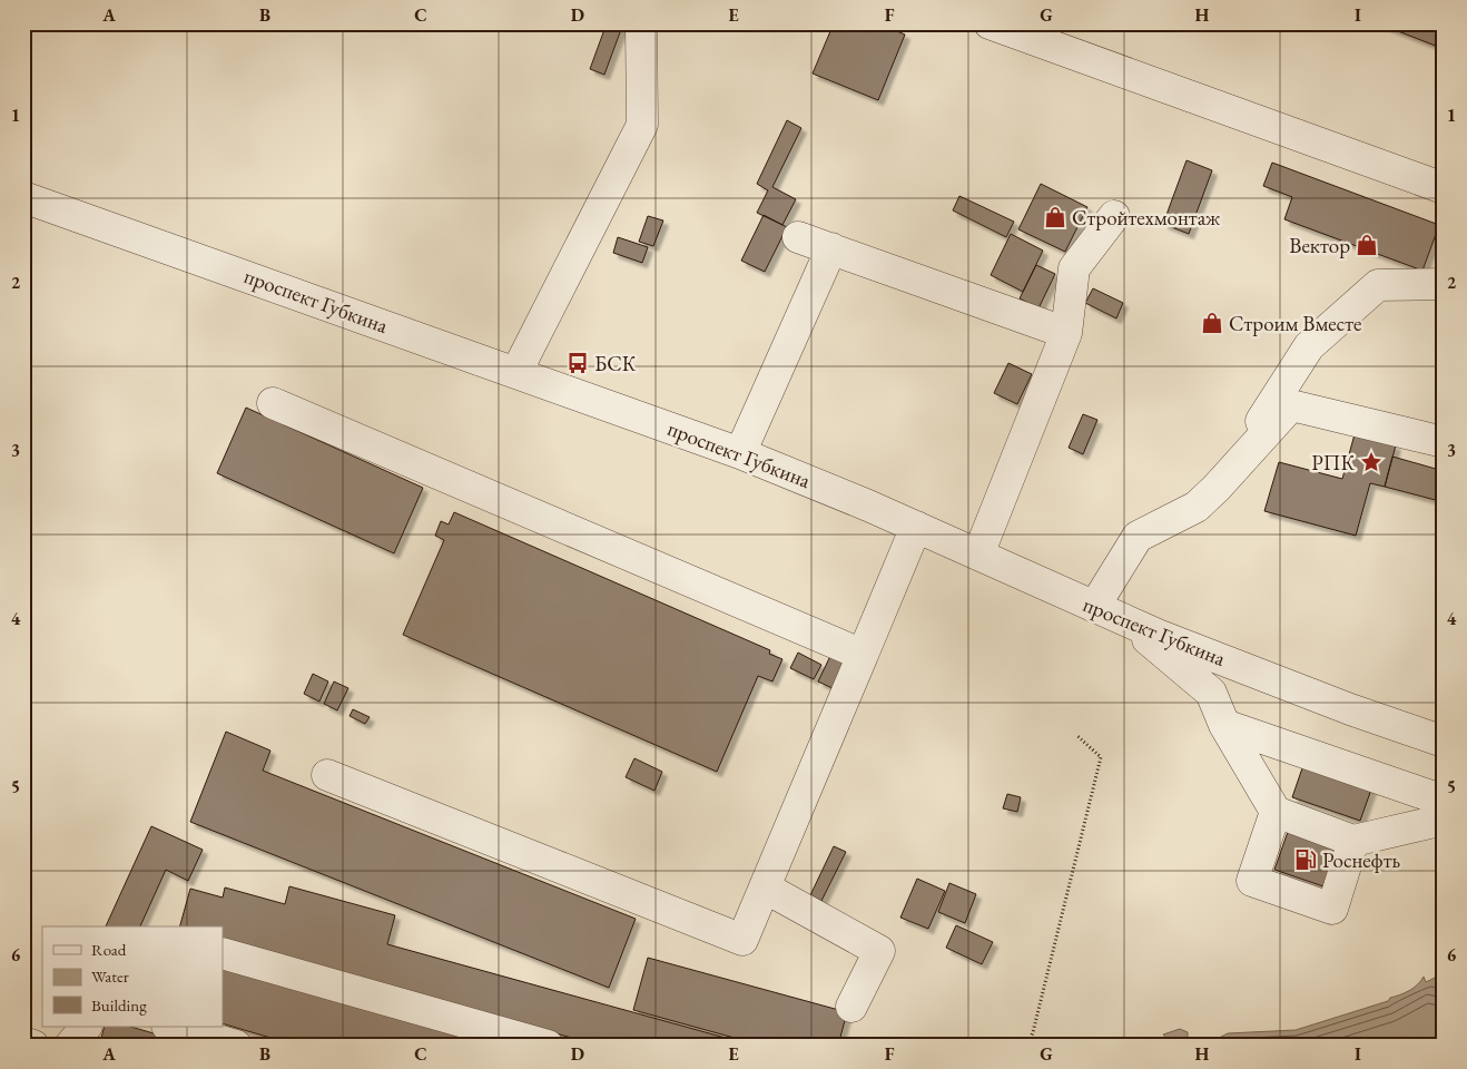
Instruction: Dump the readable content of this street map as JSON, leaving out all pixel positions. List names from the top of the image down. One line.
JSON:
{"streets":{"street":["проспект Губкина"]},"places":{"shop":["Стройтехмонтаж","Вектор","Строим Вместе"],"bus stop":["БСК"],"place":["РПК"],"fuel station":["Роснефть"]},"legend":["Road","Water","Building"],"grid":{"columns":["A","B","C","D","E","F","G","H","I"],"rows":["1","2","3","4","5","6"]}}
